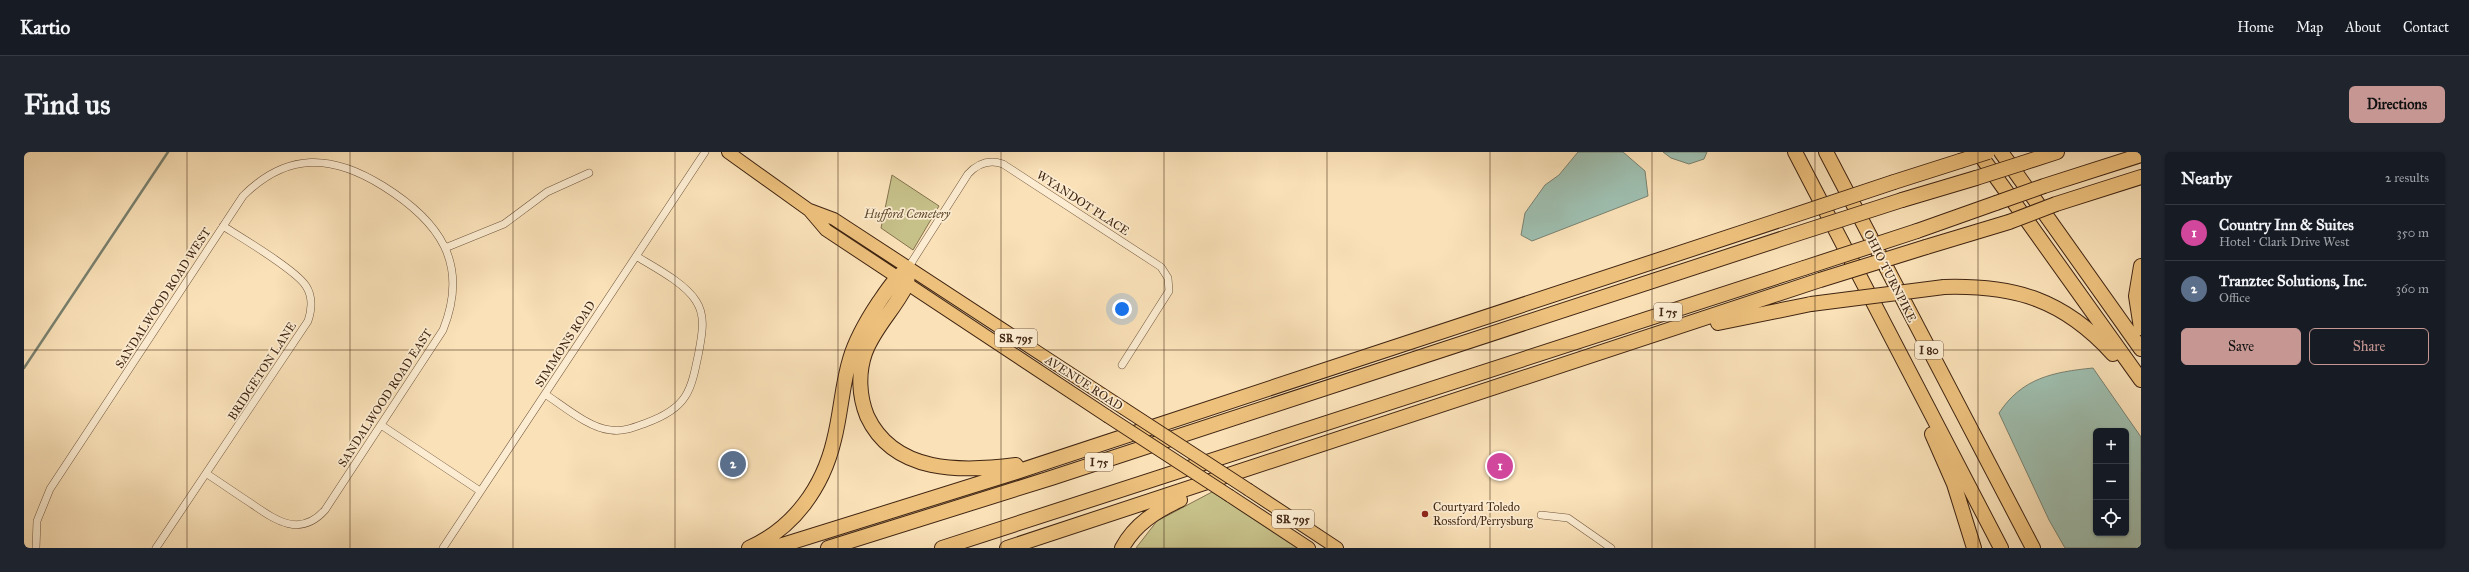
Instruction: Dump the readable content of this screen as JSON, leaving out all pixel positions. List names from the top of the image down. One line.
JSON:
{"streets":{"highway":["OHIO TURNPIKE","I 75","I 80"],"main road":["SR 795","AVENUE ROAD"],"street":["WYANDOT PLACE","SANDALWOOD ROAD WEST","SIMMONS ROAD","BRIDGETON LANE","SANDALWOOD ROAD EAST"]},"crossings":[["WYANDOT PLACE","AVENUE ROAD"],["SANDALWOOD ROAD WEST","BRIDGETON LANE"],["SANDALWOOD ROAD WEST","SANDALWOOD ROAD EAST"],["BRIDGETON LANE","SANDALWOOD ROAD EAST"]],"parks":["Hufford Cemetery"],"places":["Courtyard Toledo Rossford/Perrysburg"],"page":{"header":"Kartio","nav":["Home","Map","About","Contact"],"buttons":["Directions",["Save","Share"]],"title":"Find us","heading":["Nearby","2 results"],"list":[{"mark":"1","name":"Country Inn & Suites","note":"Hotel · Clark Drive West","value":"350 m"},{"mark":"2","name":"Tranztec Solutions, Inc.","note":"Office","value":"360 m"}],"map_buttons":["+","−"],"pins":["2","1"]}}
